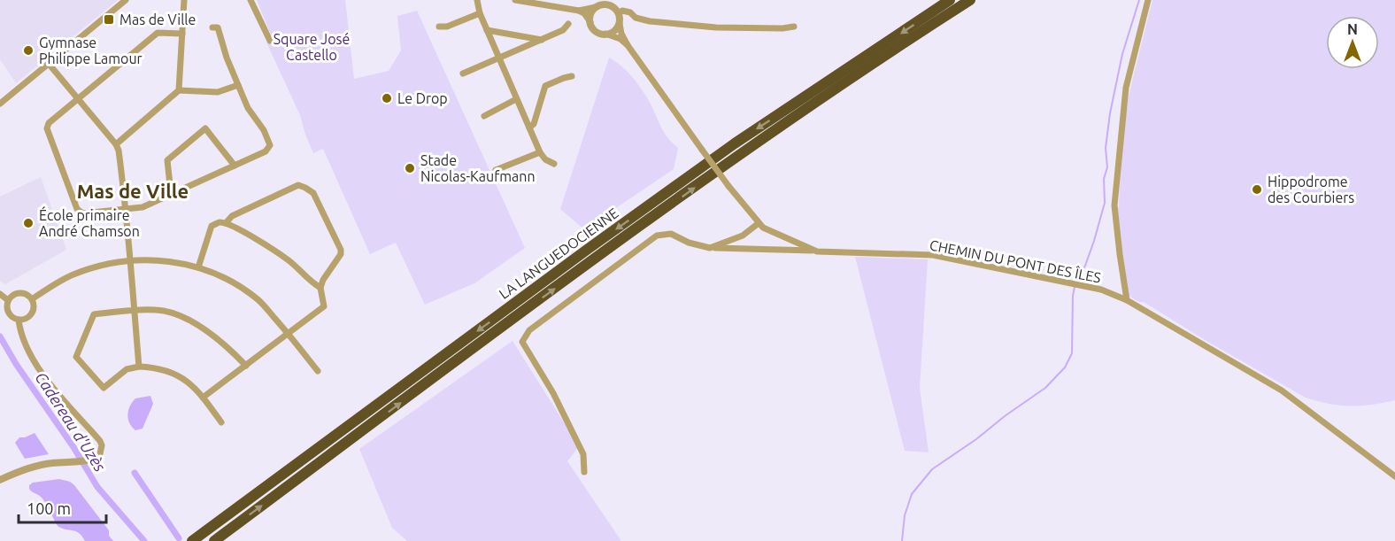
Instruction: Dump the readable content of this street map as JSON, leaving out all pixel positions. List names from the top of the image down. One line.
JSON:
{"streets":{"highway":["LA LANGUEDOCIENNE"],"street":["CHEMIN DU PONT DES ÎLES"]},"districts":["Mas de Ville"],"water":["Cadereau d'Uzès"],"parks":["Square José Castello"],"places":{"transit":["Mas de Ville"],"other":["Gymnase Philippe Lamour","Le Drop","Stade Nicolas-Kaufmann","Hippodrome des Courbiers","École primaire André Chamson"]},"scale_bar":"100 m","north":"top"}
